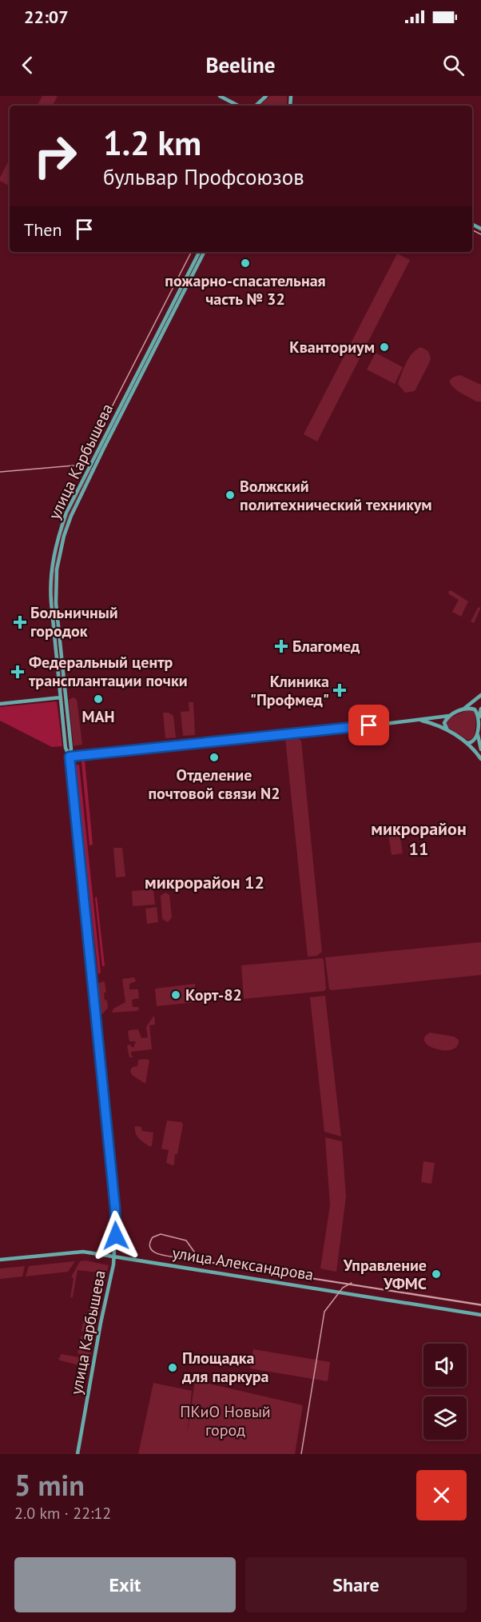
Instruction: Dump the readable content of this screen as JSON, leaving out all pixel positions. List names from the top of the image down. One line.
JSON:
{"streets":{"street":["улица Карбышева","улица Александрова"]},"crossings":[["улица Карбышева","улица Александрова"]],"districts":["микрорайон 11","микрорайон 12"],"parks":["ПКиО Новый город"],"places":{"other":["пожарно-спасательная часть № 32","Кванториум","Волжский политехнический техникум","МАН","Отделение почтовой связи N2","Корт-82","Управление УФМС","Площадка для паркура"],"health":["Больничный городок","Благомед","Федеральный центр трансплантации почки","Клиника \"Профмед\""]},"page":{"status":"22:07","header":"Beeline","turn":["1.2 km","бульвар Профсоюзов"],"then":"Then","heading":["5 min","2.0 km · 22:12"],"buttons":["Exit","Share"]}}
